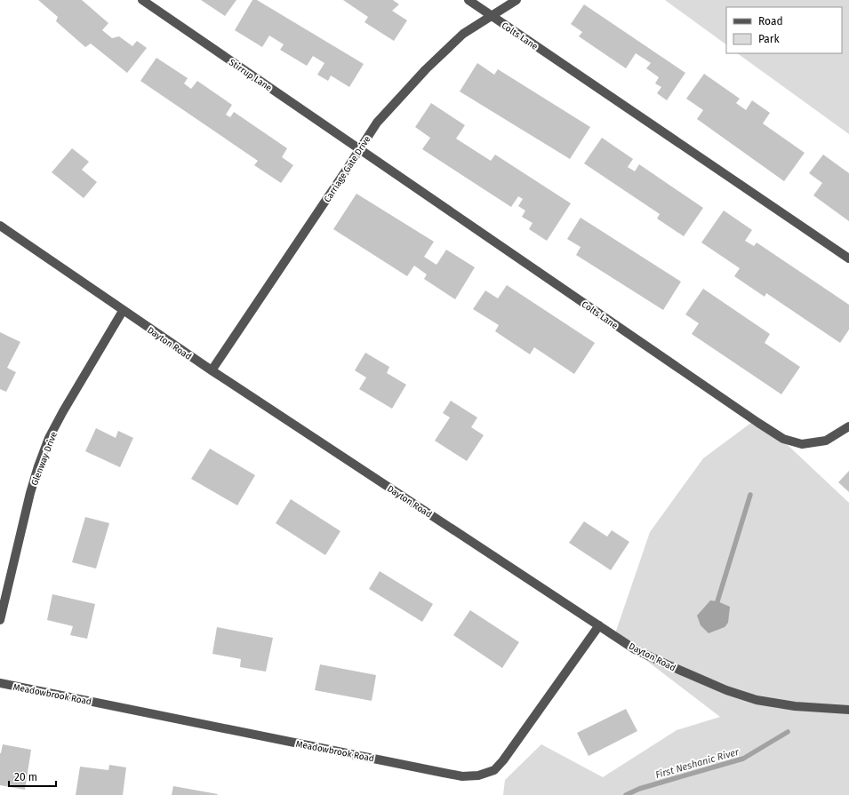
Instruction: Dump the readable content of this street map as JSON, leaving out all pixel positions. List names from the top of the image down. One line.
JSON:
{"streets":{"street":["Colts Lane","Stirrup Lane","Carriage Gate Drive","Dayton Road","Glenway Drive","Meadowbrook Road"]},"crossings":[["Colts Lane","Stirrup Lane"],["Colts Lane","Carriage Gate Drive"],["Stirrup Lane","Carriage Gate Drive"],["Carriage Gate Drive","Dayton Road"],["Dayton Road","Glenway Drive"],["Dayton Road","Meadowbrook Road"]],"water":["First Neshanic River"],"legend":["Road","Park"],"scale_bar":"20 m"}
